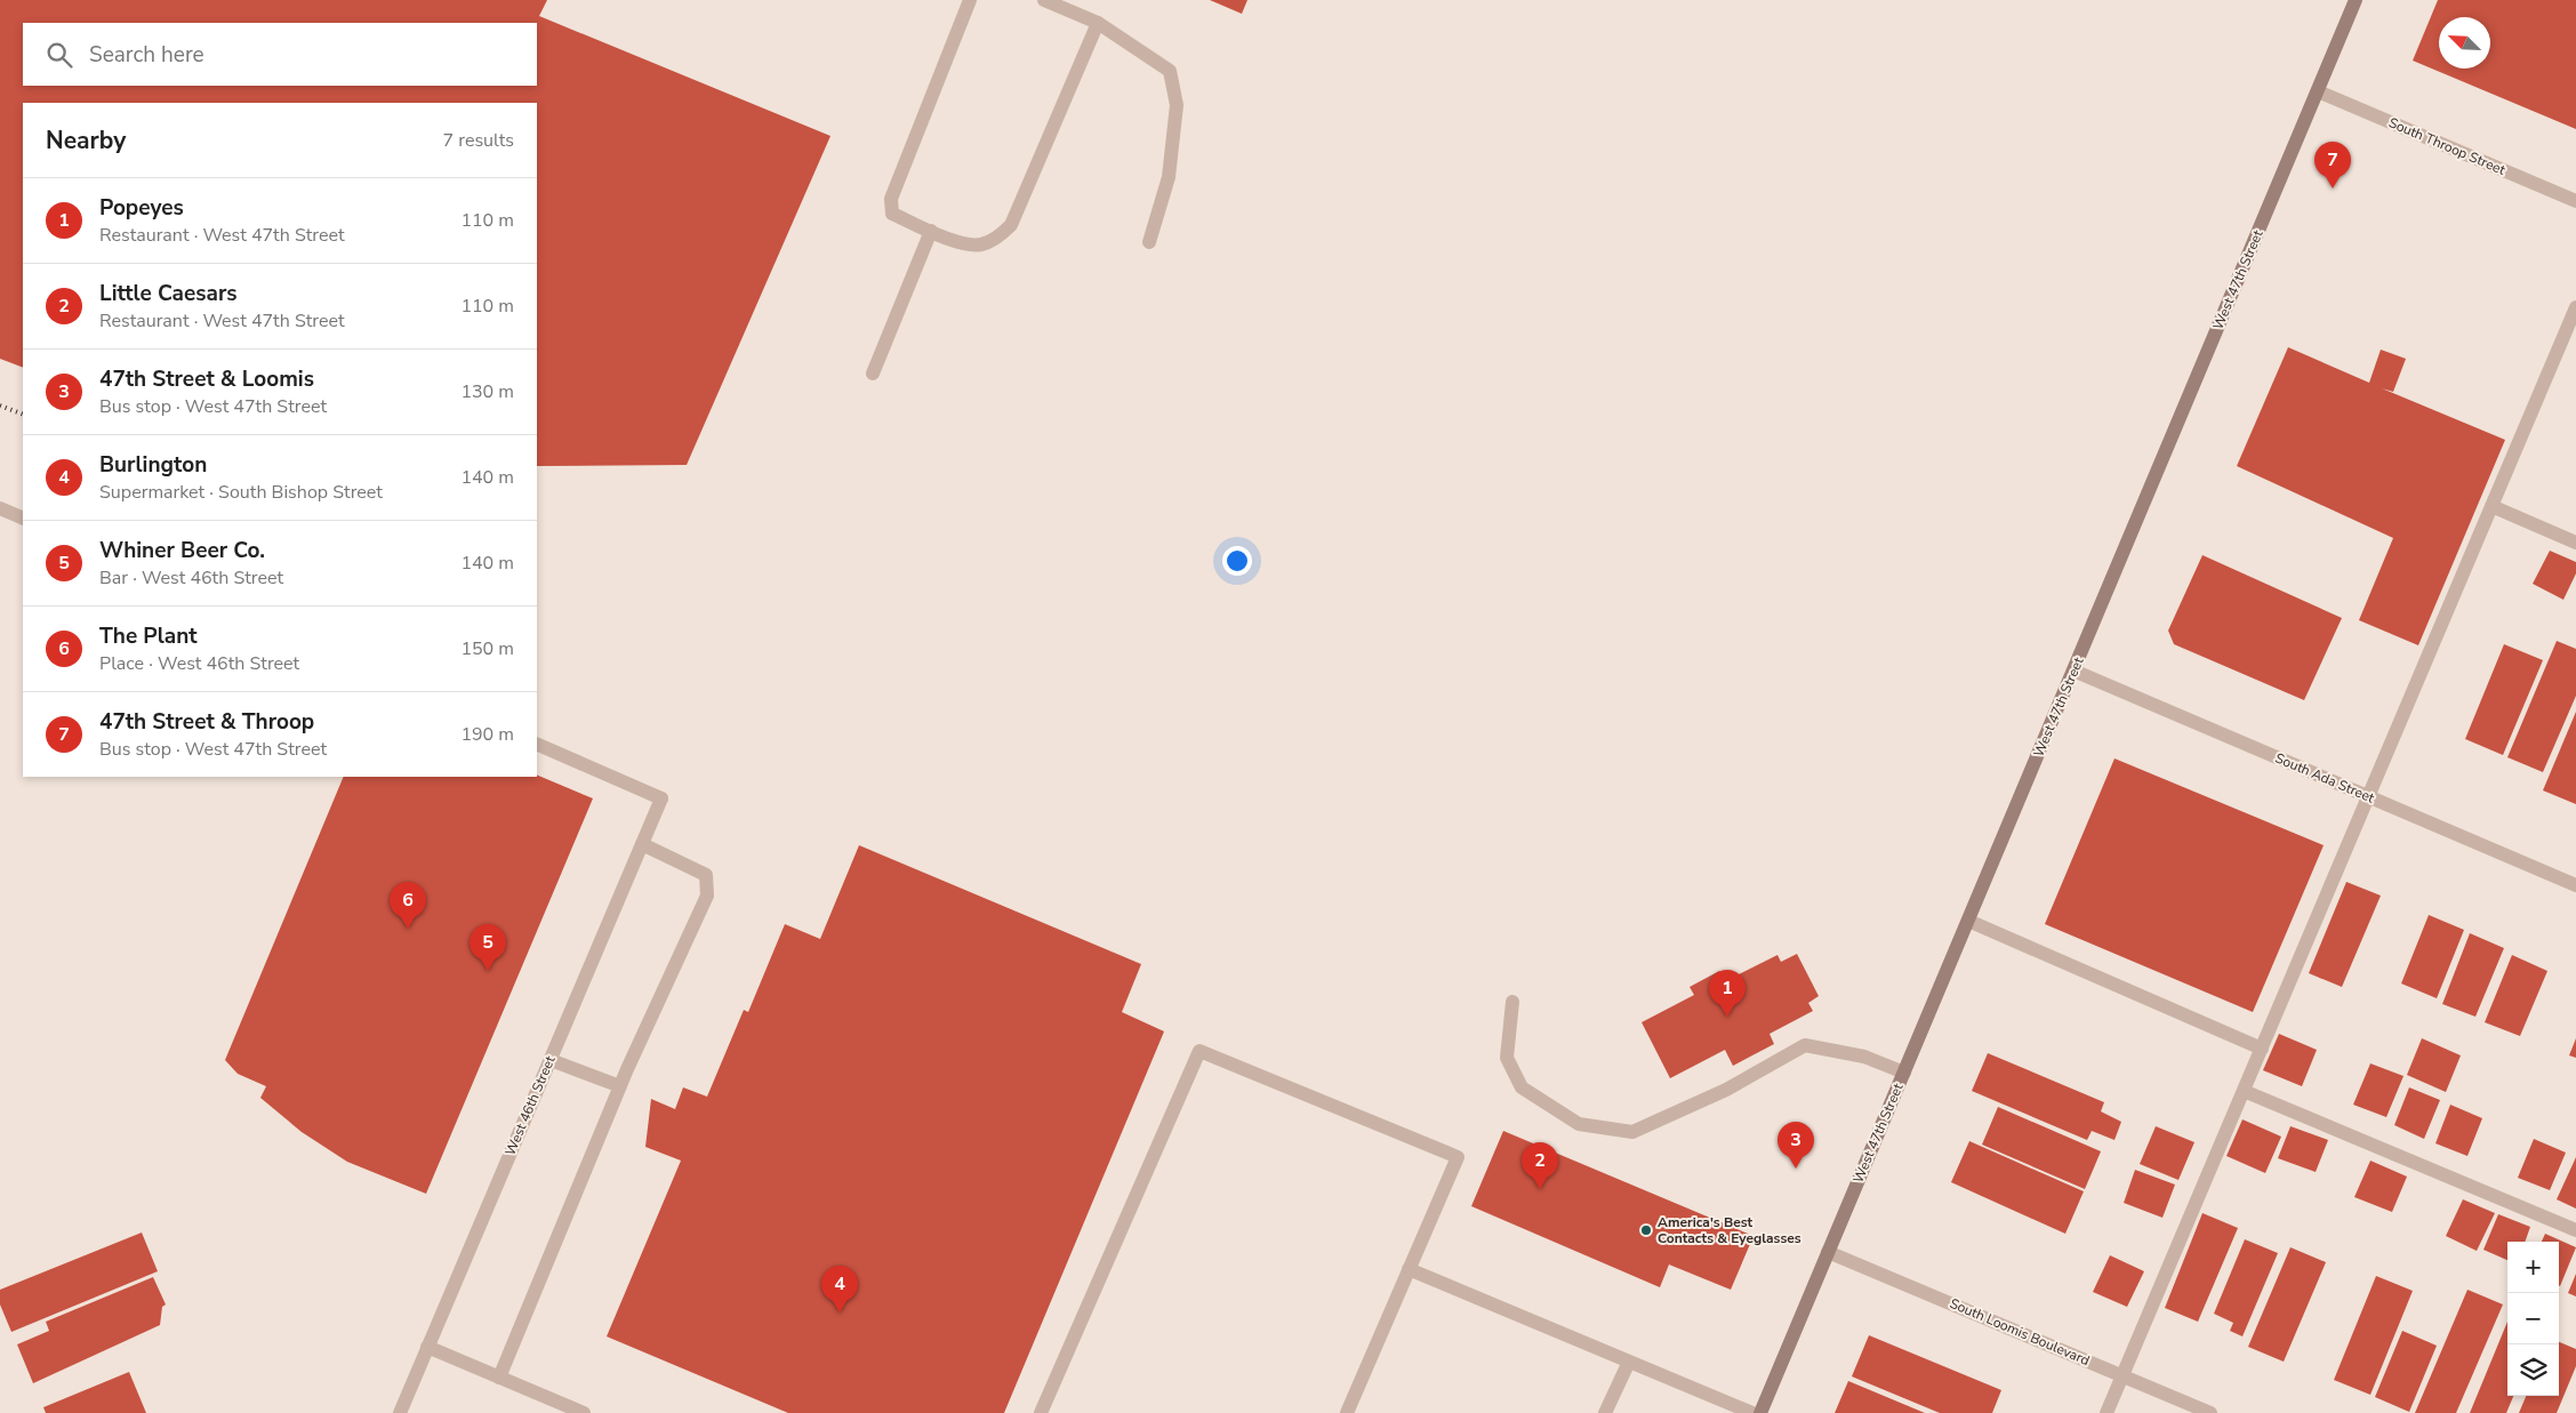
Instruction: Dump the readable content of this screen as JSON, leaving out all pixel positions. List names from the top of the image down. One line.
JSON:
{"streets":{"main road":["West 47th Street"],"street":["South Throop Street","South Ada Street","West 46th Street","South Loomis Boulevard"]},"crossings":[["South Throop Street","West 47th Street"],["West 47th Street","South Ada Street"],["West 47th Street","South Loomis Boulevard"]],"places":["America's Best Contacts & Eyeglasses"],"north":"top left","page":{"search":"Search here","heading":["Nearby","7 results"],"pins":["7","6","5","1","3","2","4"],"list":[{"mark":"1","name":"Popeyes","note":"Restaurant · West 47th Street","value":"110 m"},{"mark":"2","name":"Little Caesars","note":"Restaurant · West 47th Street","value":"110 m"},{"mark":"3","name":"47th Street & Loomis","note":"Bus stop · West 47th Street","value":"130 m"},{"mark":"4","name":"Burlington","note":"Supermarket · South Bishop Street","value":"140 m"},{"mark":"5","name":"Whiner Beer Co.","note":"Bar · West 46th Street","value":"140 m"},{"mark":"6","name":"The Plant","note":"Place · West 46th Street","value":"150 m"},{"mark":"7","name":"47th Street & Throop","note":"Bus stop · West 47th Street","value":"190 m"}],"map_buttons":["+","−"]}}
